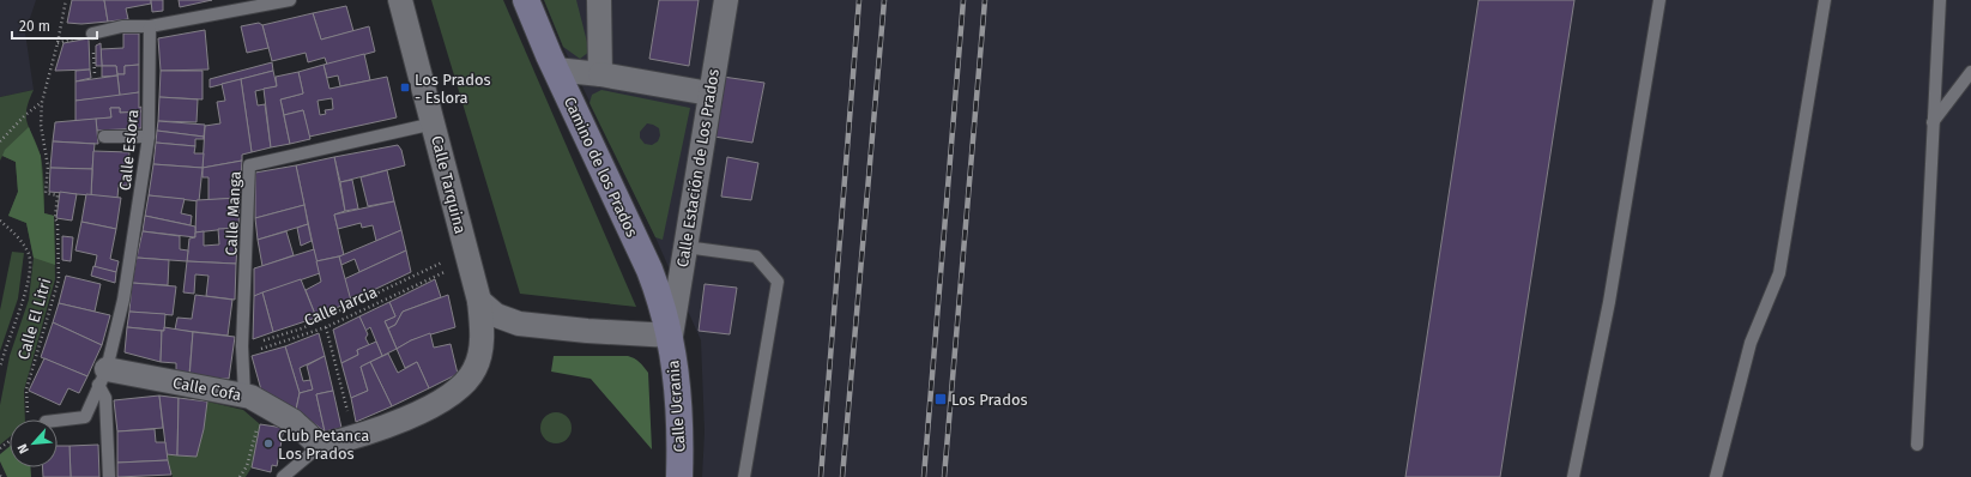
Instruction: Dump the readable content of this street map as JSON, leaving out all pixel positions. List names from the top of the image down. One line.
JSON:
{"streets":{"main road":["Camino de los Prados","Calle Ucrania"],"street":["Calle Estación de Los Prados","Calle Tarquina","Calle Cofa"],"lane":["Calle Eslora","Calle Manga"],"path":["Calle Jarcia","Calle El Litri"]},"crossings":[["Calle Eslora","Calle Cofa"],["Camino de los Prados","Calle Estación de Los Prados"],["Camino de los Prados","Calle Ucrania"],["Calle Estación de Los Prados","Calle Ucrania"],["Calle Tarquina","Calle Manga"],["Calle Tarquina","Calle Cofa"],["Calle Manga","Calle Jarcia"],["Calle Manga","Calle Cofa"]],"places":{"transit":["Los Prados - Eslora","Los Prados"],"other":["Club Petanca Los Prados"]},"scale_bar":"20 m","north":"bottom left"}
